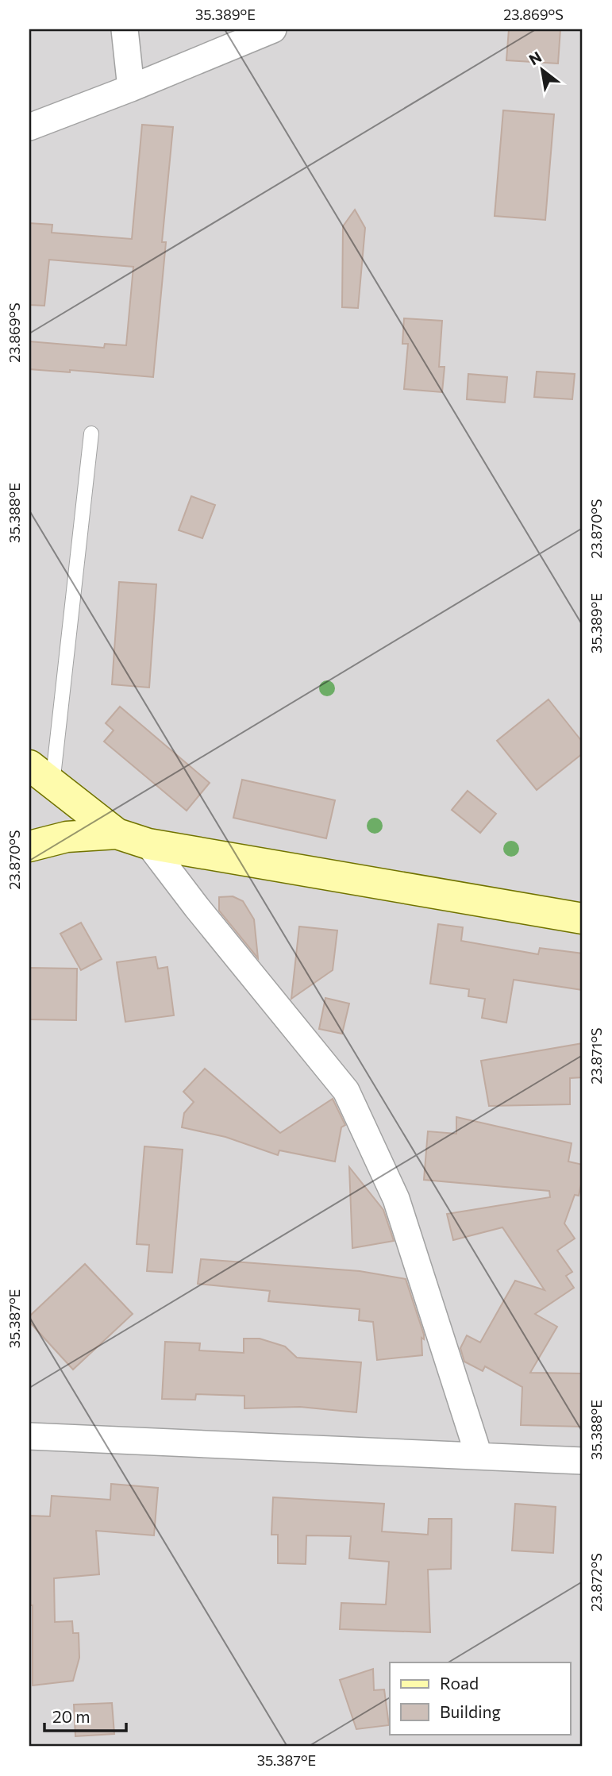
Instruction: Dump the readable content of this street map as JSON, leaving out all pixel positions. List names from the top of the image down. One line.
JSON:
{"legend":["Road","Building"],"scale_bar":"20 m","north":"top left","coordinates":["35.389°E","23.869°S","35.388°E","23.870°S","23.871°S","35.387°E","23.872°S"]}
